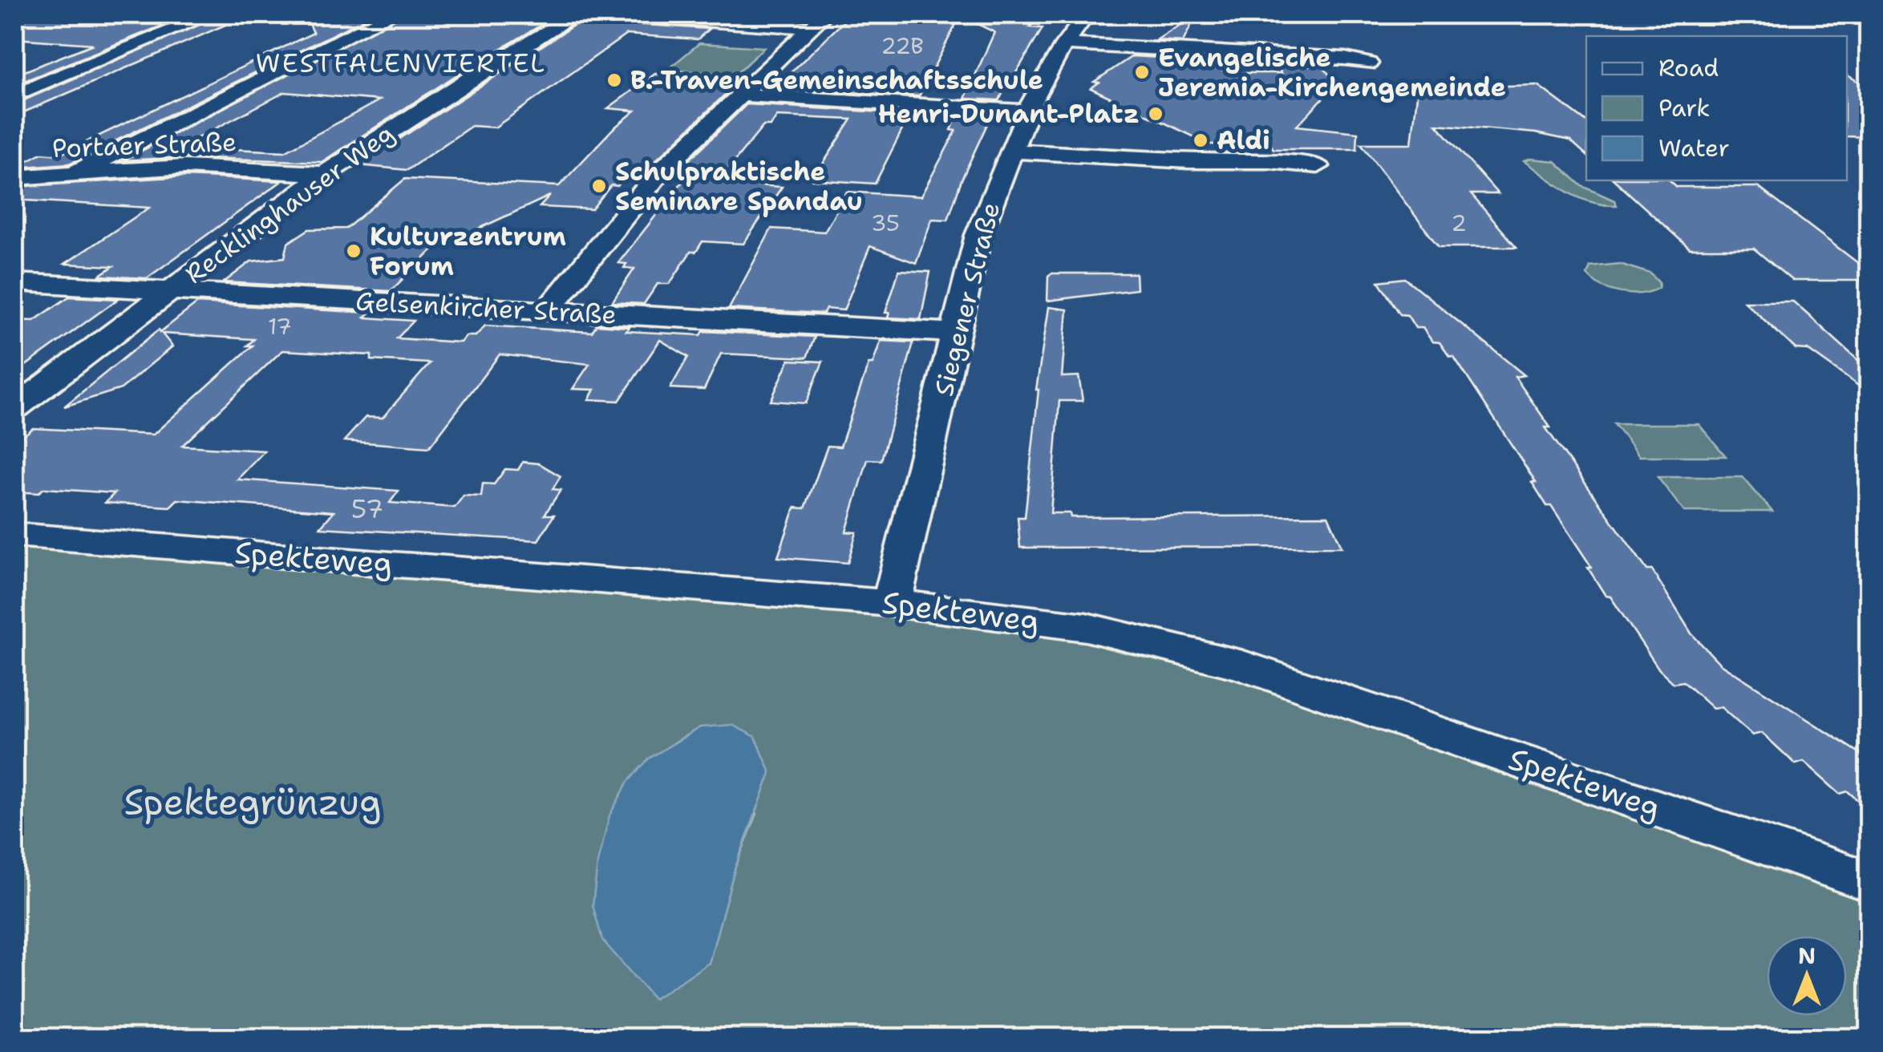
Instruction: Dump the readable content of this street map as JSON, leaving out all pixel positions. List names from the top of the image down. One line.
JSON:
{"streets":{"street":["Portaer Straße","Recklinghauser Weg","Siegener Straße","Gelsenkircher Straße","Spekteweg"]},"crossings":[["Portaer Straße","Recklinghauser Weg"],["Recklinghauser Weg","Gelsenkircher Straße"],["Siegener Straße","Gelsenkircher Straße"],["Siegener Straße","Spekteweg"]],"districts":["WESTFALENVIERTEL"],"parks":["Spektegrünzug"],"places":["Evangelische Jeremia-Kirchengemeinde","B.-Traven-Gemeinschaftsschule","Henri-Dunant-Platz","Aldi","Schulpraktische Seminare Spandau","Kulturzentrum Forum"],"house_numbers":["22B","35","2","17","57"],"legend":["Road","Park","Water"],"north":"top"}
